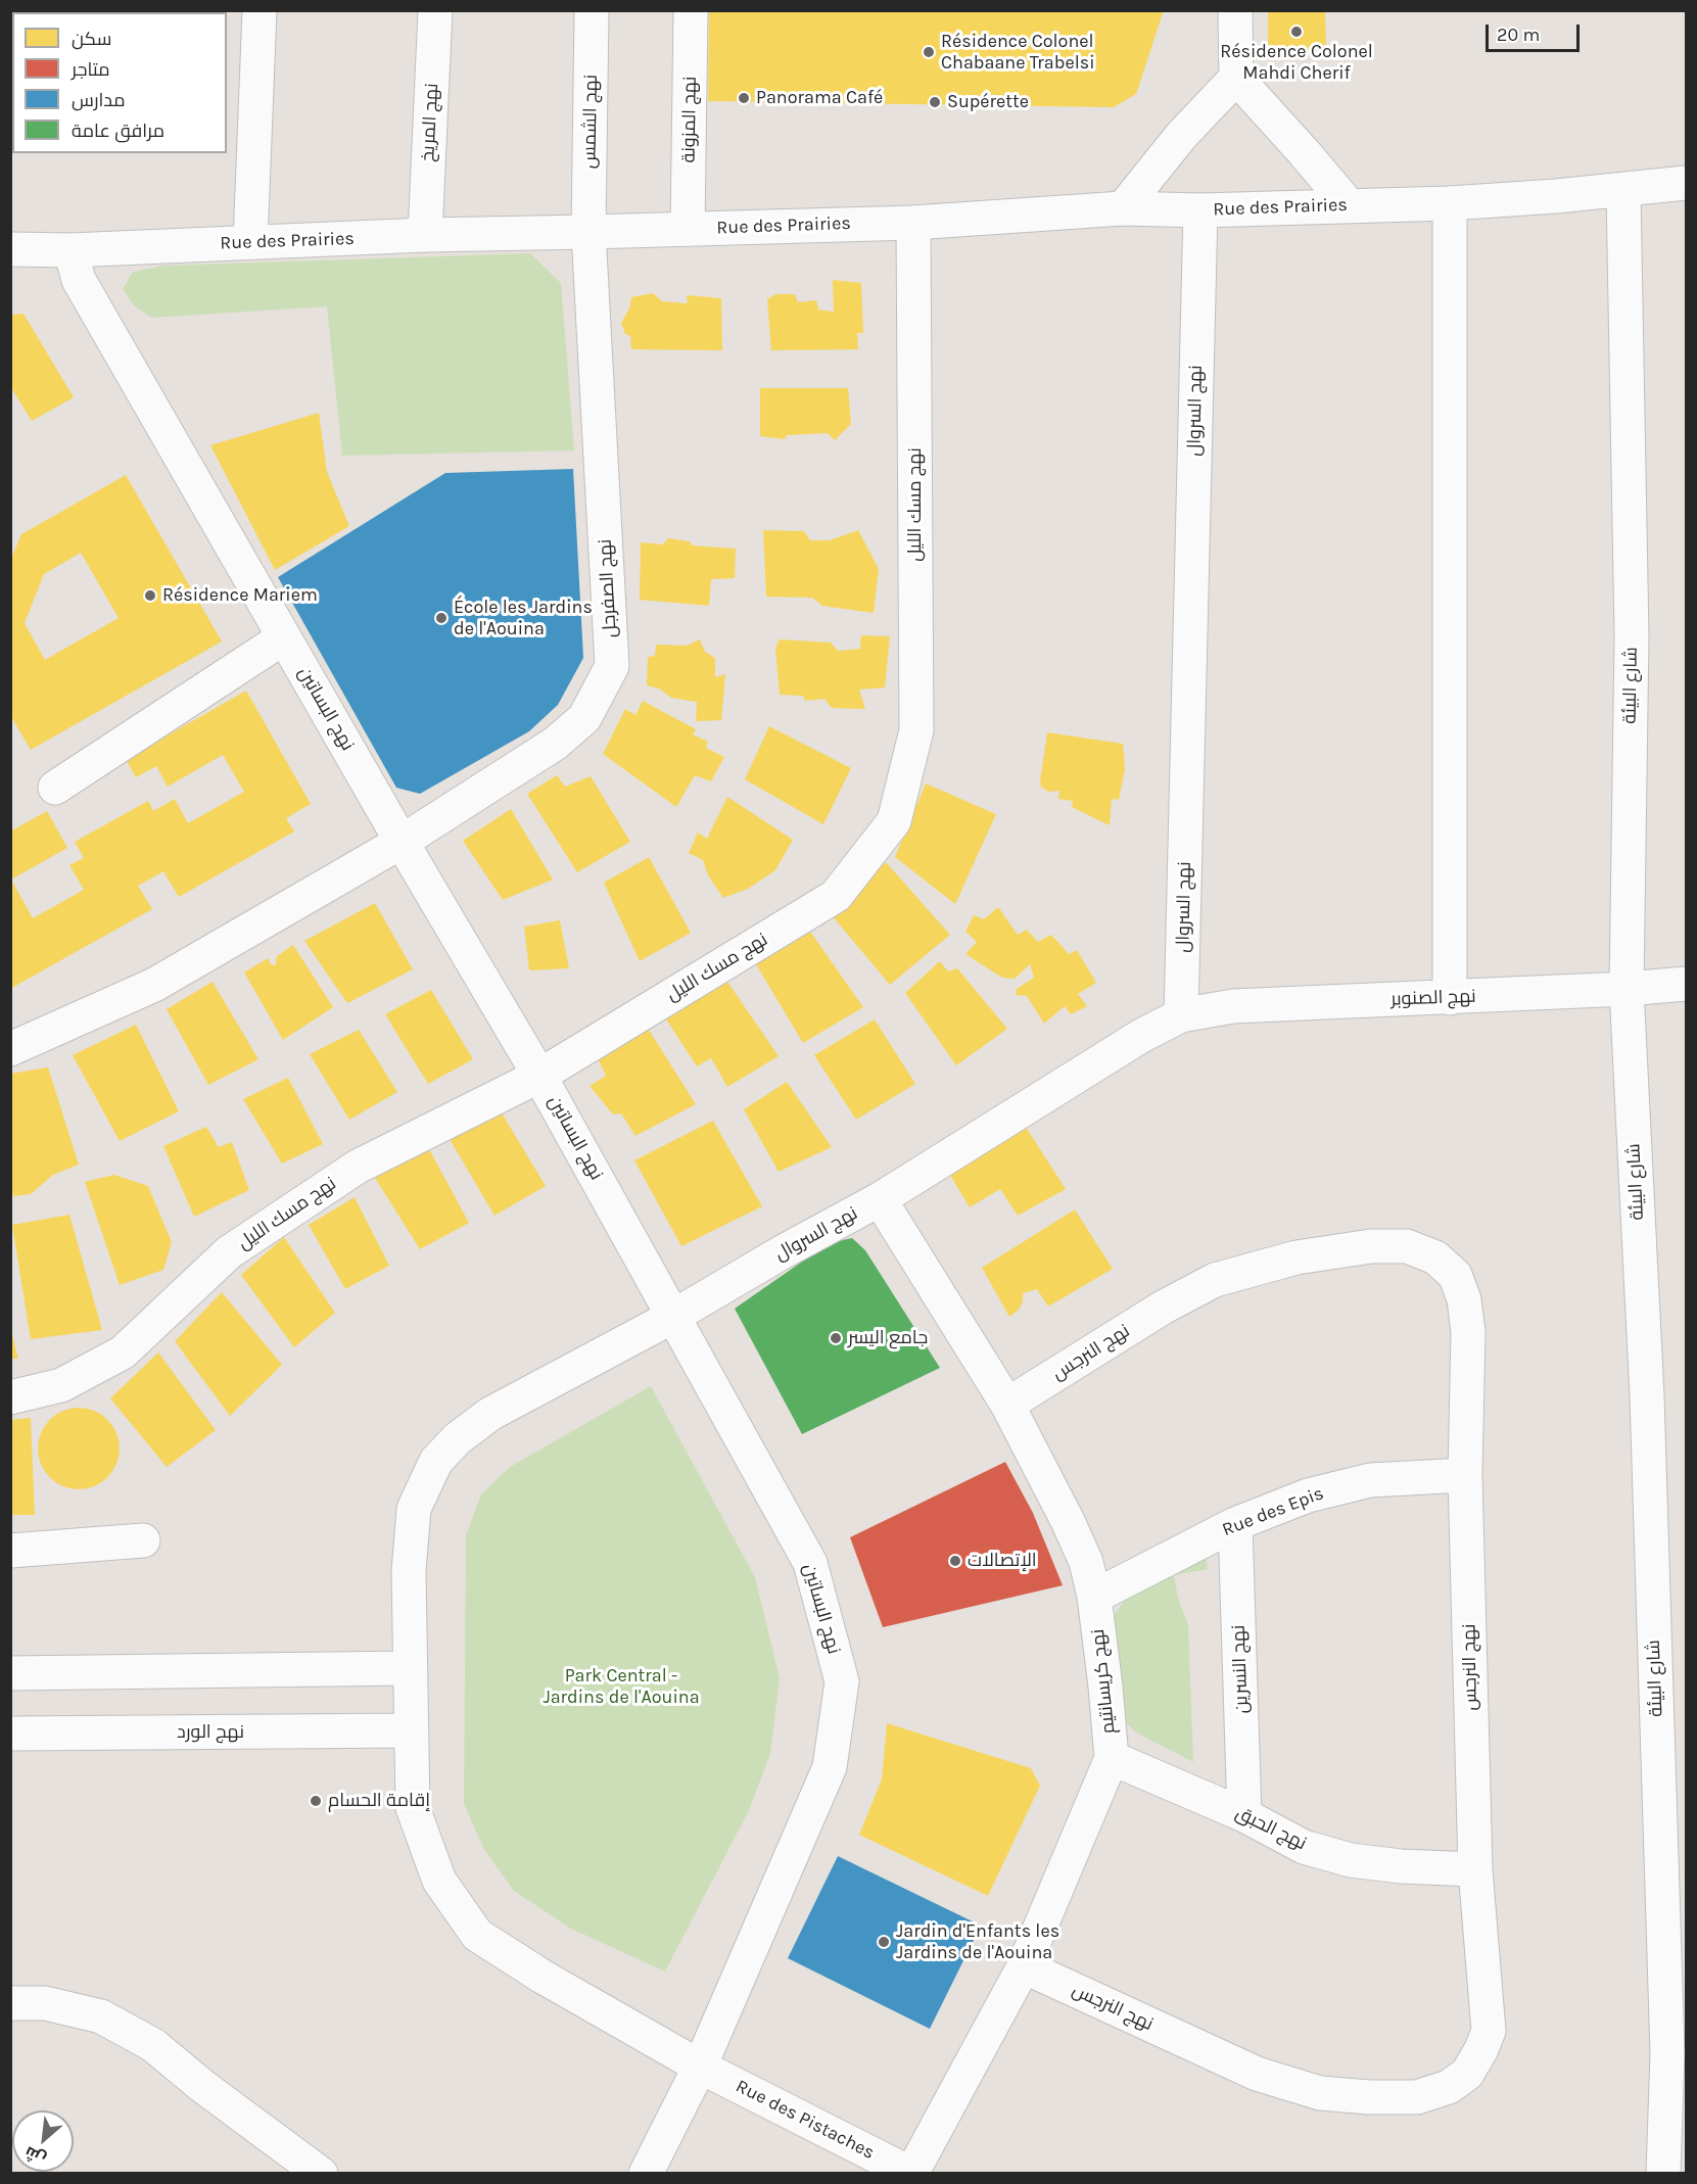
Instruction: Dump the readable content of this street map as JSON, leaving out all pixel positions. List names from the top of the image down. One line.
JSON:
{"streets":{"street":["نهج المزونة","نهج الشمس","نهج المريخ","Rue des Prairies","نهج السروال","نهج مسك الليل","نهج الصفرجل","شارع البيئة","نهج البساتين","نهج الصنوبر","نهج النرجس","Rue des Epis","نهج النسرين","نهج كريسانتيم","نهج الورد","نهج الحبق","Rue des Pistaches"]},"crossings":[["نهج المزونة","Rue des Prairies"],["نهج الشمس","Rue des Prairies"],["نهج الشمس","نهج الصفرجل"],["نهج المريخ","Rue des Prairies"],["Rue des Prairies","نهج السروال"],["Rue des Prairies","نهج مسك الليل"],["Rue des Prairies","نهج الصفرجل"],["Rue des Prairies","شارع البيئة"],["Rue des Prairies","نهج البساتين"],["نهج السروال","نهج البساتين"],["نهج السروال","نهج الصنوبر"],["نهج السروال","نهج كريسانتيم"],["نهج السروال","Rue des Pistaches"],["نهج مسك الليل","نهج البساتين"],["نهج الصفرجل","نهج البساتين"],["شارع البيئة","نهج الصنوبر"],["نهج البساتين","Rue des Pistaches"],["نهج النرجس","Rue des Epis"],["نهج النرجس","نهج كريسانتيم"],["نهج النرجس","نهج الحبق"],["Rue des Epis","نهج النسرين"],["Rue des Epis","نهج كريسانتيم"],["نهج النسرين","نهج الحبق"],["نهج كريسانتيم","نهج الحبق"],["نهج كريسانتيم","Rue des Pistaches"],["نهج الورد","Rue des Pistaches"]],"parks":["Park Central - Jardins de l'Aouina"],"places":["Résidence Colonel Mahdi Cherif","Résidence Colonel Chabaane Trabelsi","Panorama Café","Supérette","Résidence Mariem","École les Jardins de l'Aouina","جامع اليسر","الإتصالات","إقامة الحسام","Jardin d'Enfants les Jardins de l'Aouina"],"legend":["سكن","متاجر","مدارس","مرافق عامة"],"scale_bar":"20 m","north":"bottom left"}
